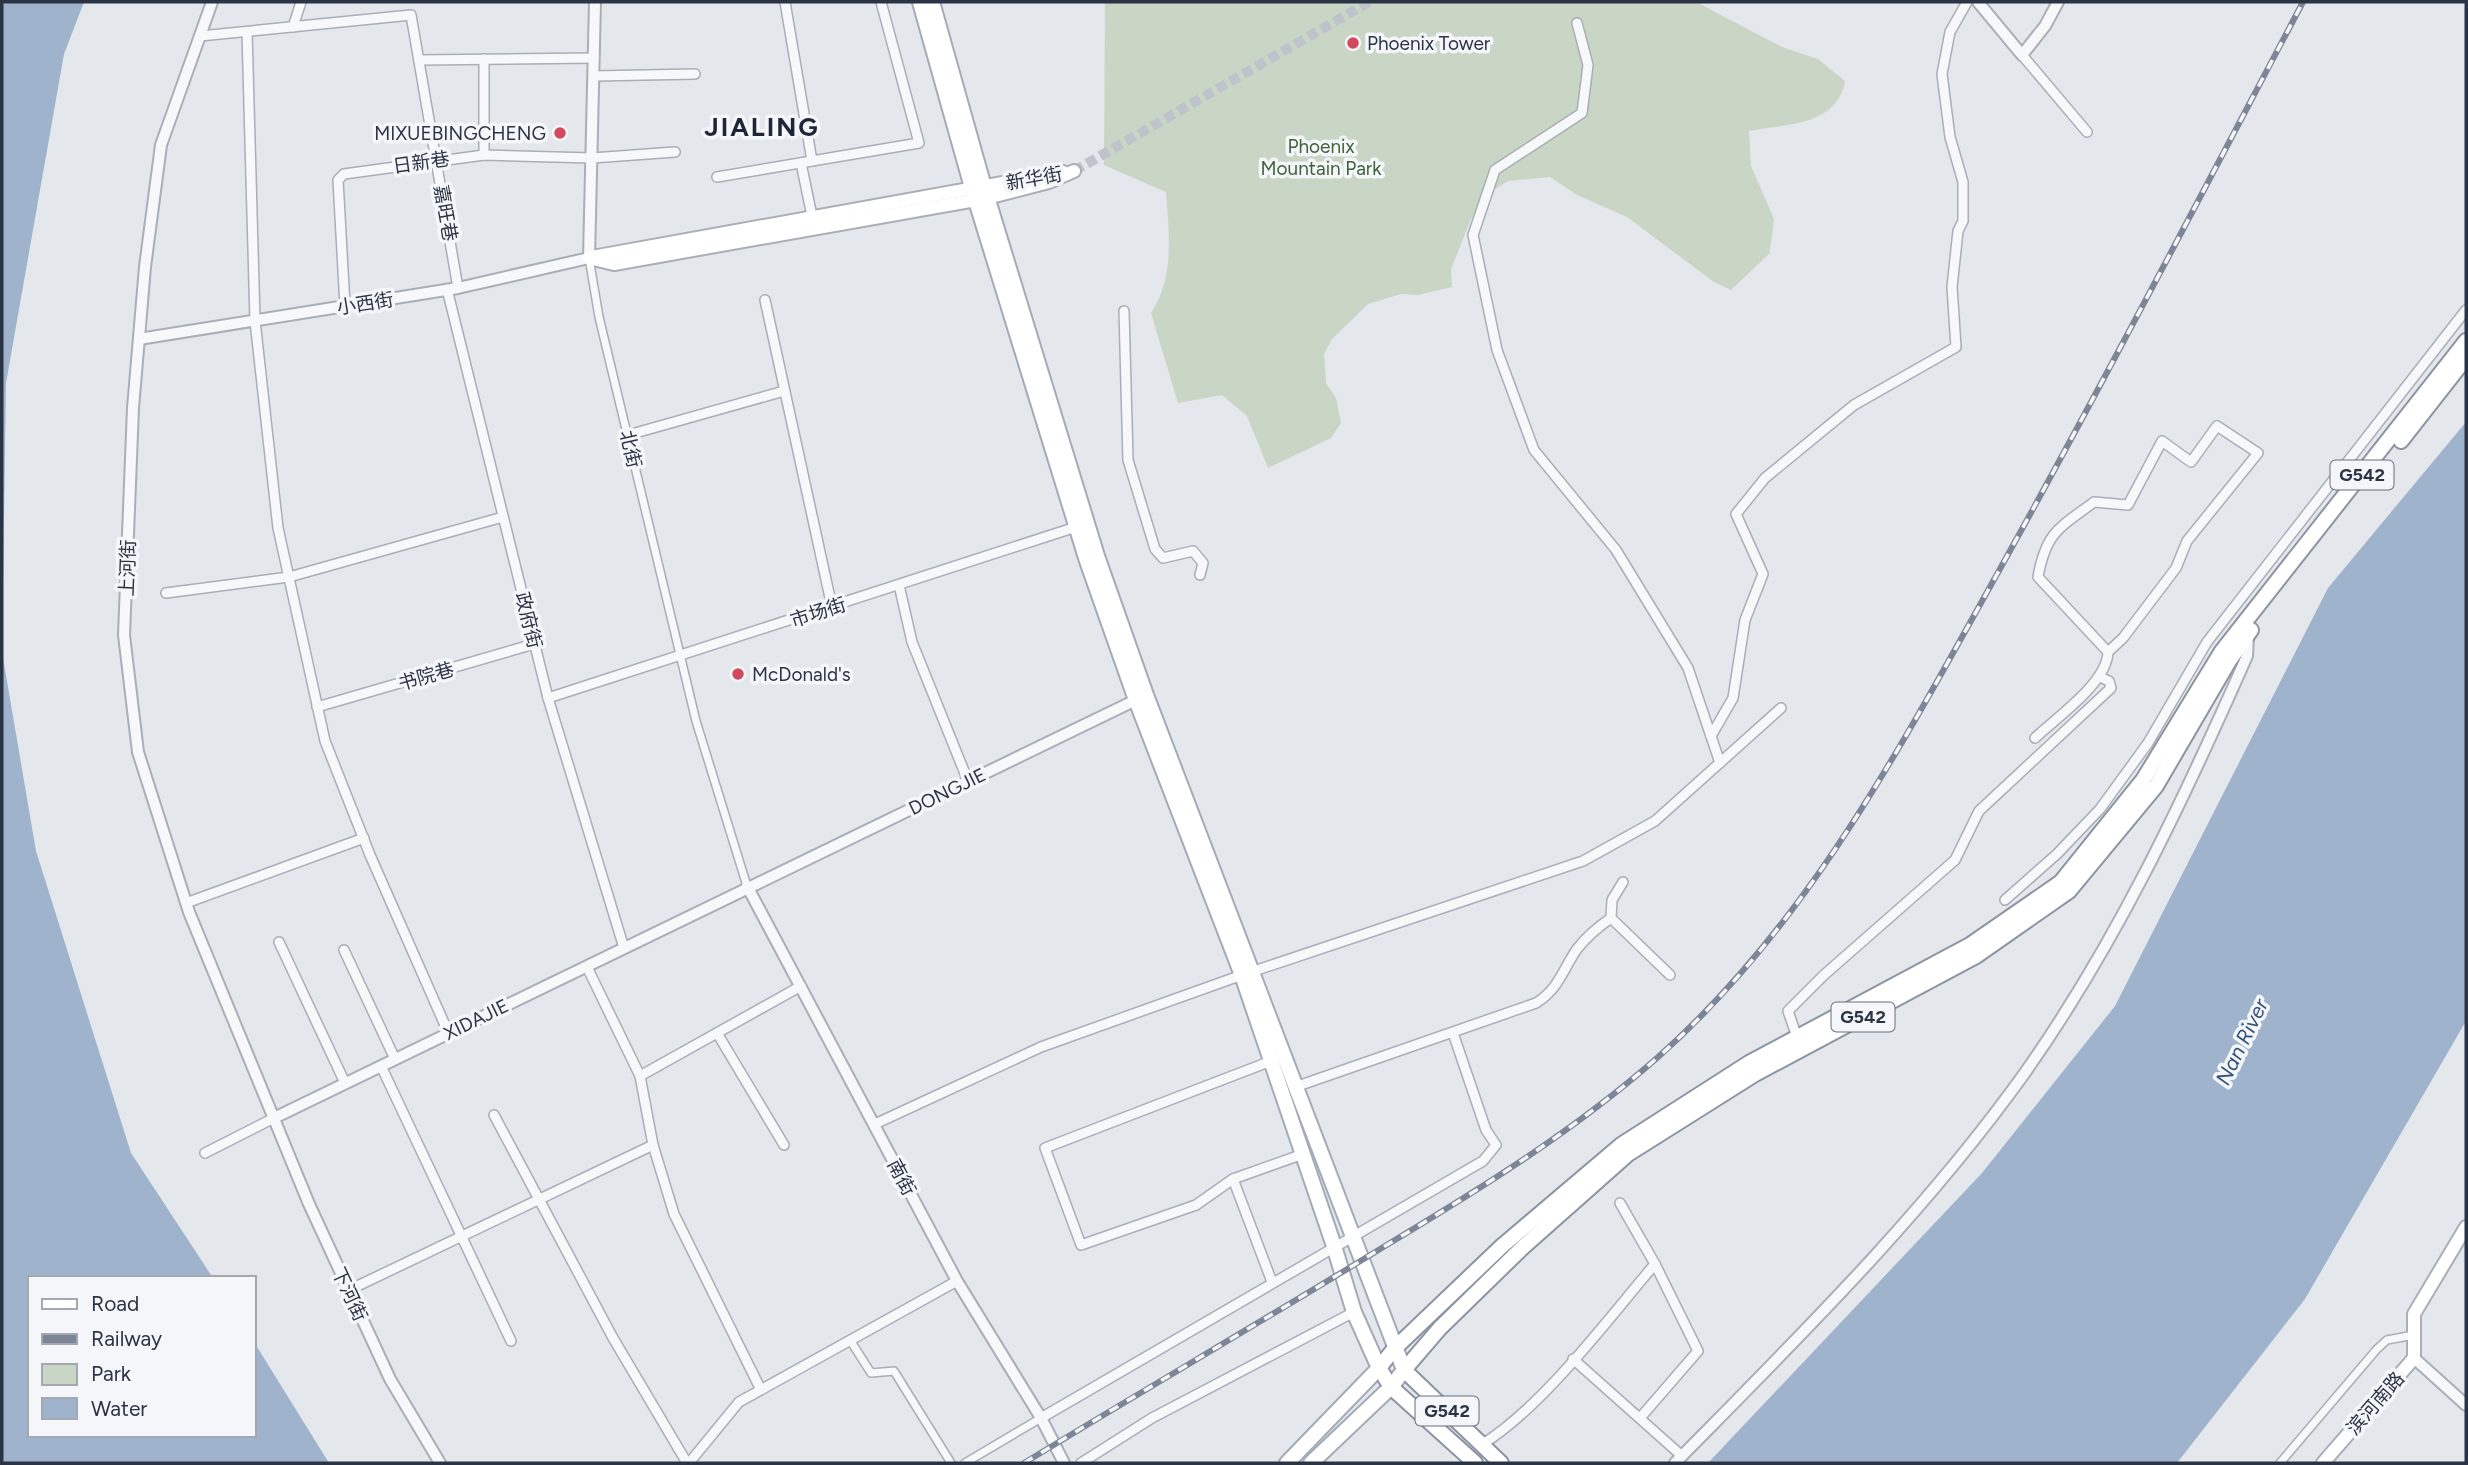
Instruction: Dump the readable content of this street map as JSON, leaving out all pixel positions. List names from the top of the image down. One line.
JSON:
{"streets":{"main road":["新华街","G542","滨河南路"],"street":["日新巷","嘉旺巷","小西街","北街","上河街","市场街","政府街","书院巷","DONGJIE","XIDAJIE","南街","下河街"]},"crossings":[["日新巷","嘉旺巷"],["日新巷","小西街"],["日新巷","北街"],["新华街","小西街"],["新华街","北街"],["嘉旺巷","小西街"],["嘉旺巷","政府街"],["小西街","北街"],["小西街","上河街"],["小西街","政府街"],["北街","市场街"],["北街","DONGJIE"],["北街","XIDAJIE"],["北街","南街"],["上河街","XIDAJIE"],["上河街","下河街"],["市场街","政府街"],["政府街","书院巷"],["政府街","XIDAJIE"],["DONGJIE","XIDAJIE"],["DONGJIE","南街"],["XIDAJIE","南街"],["XIDAJIE","下河街"]],"districts":["JIALING"],"water":["Nan River"],"parks":["Phoenix Mountain Park"],"places":["Phoenix Tower","MIXUEBINGCHENG","McDonald's"],"legend":["Road","Railway","Park","Water"]}
